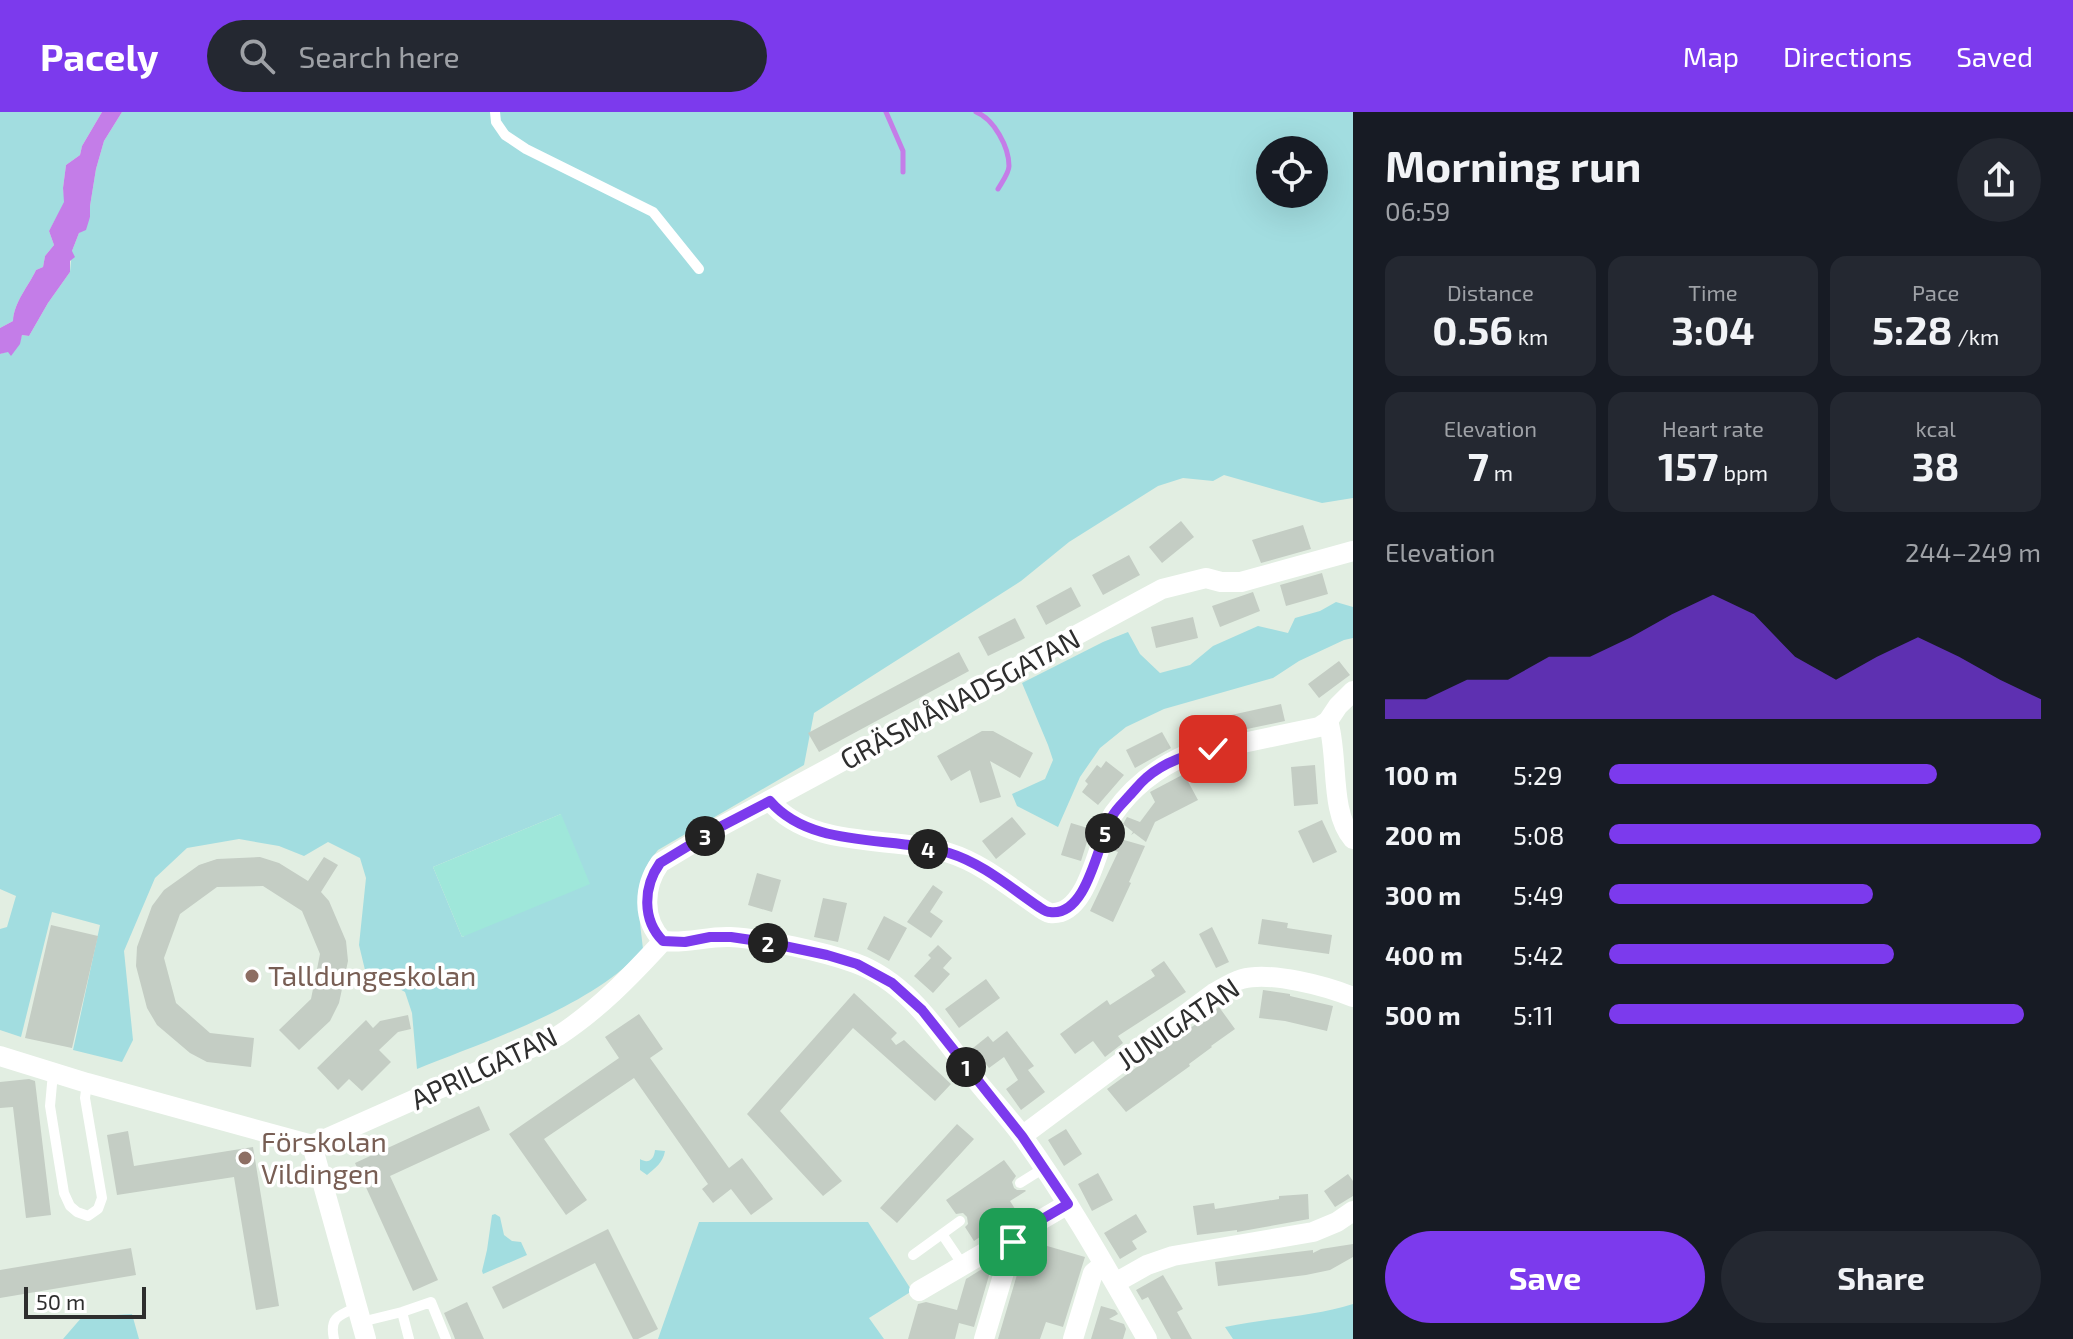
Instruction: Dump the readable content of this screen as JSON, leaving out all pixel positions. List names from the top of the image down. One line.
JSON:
{"streets":{"street":["GRÄSMÅNADSGATAN","JUNIGATAN","APRILGATAN"]},"crossings":[["GRÄSMÅNADSGATAN","APRILGATAN"]],"places":["Talldungeskolan","Förskolan Vildingen"],"scale_bar":"50 m","page":{"header":"Pacely","search":"Search here","nav":["Map","Directions","Saved"],"heading":["Morning run","06:59"],"stats":[["Distance","0.56 km"],["Time","3:04"],["Pace","5:28 /km"],["Elevation","7 m"],["Heart rate","157 bpm"],["kcal","38"]],"chart":["Elevation","244–249 m"],"list":[{"name":"100 m","note":"5:29"},{"name":"200 m","note":"5:08"},{"name":"300 m","note":"5:49"},{"name":"400 m","note":"5:42"},{"name":"500 m","note":"5:11"}],"pins":["5","3","4","2","1"],"buttons":["Save","Share"],"scale":"50 m"}}
